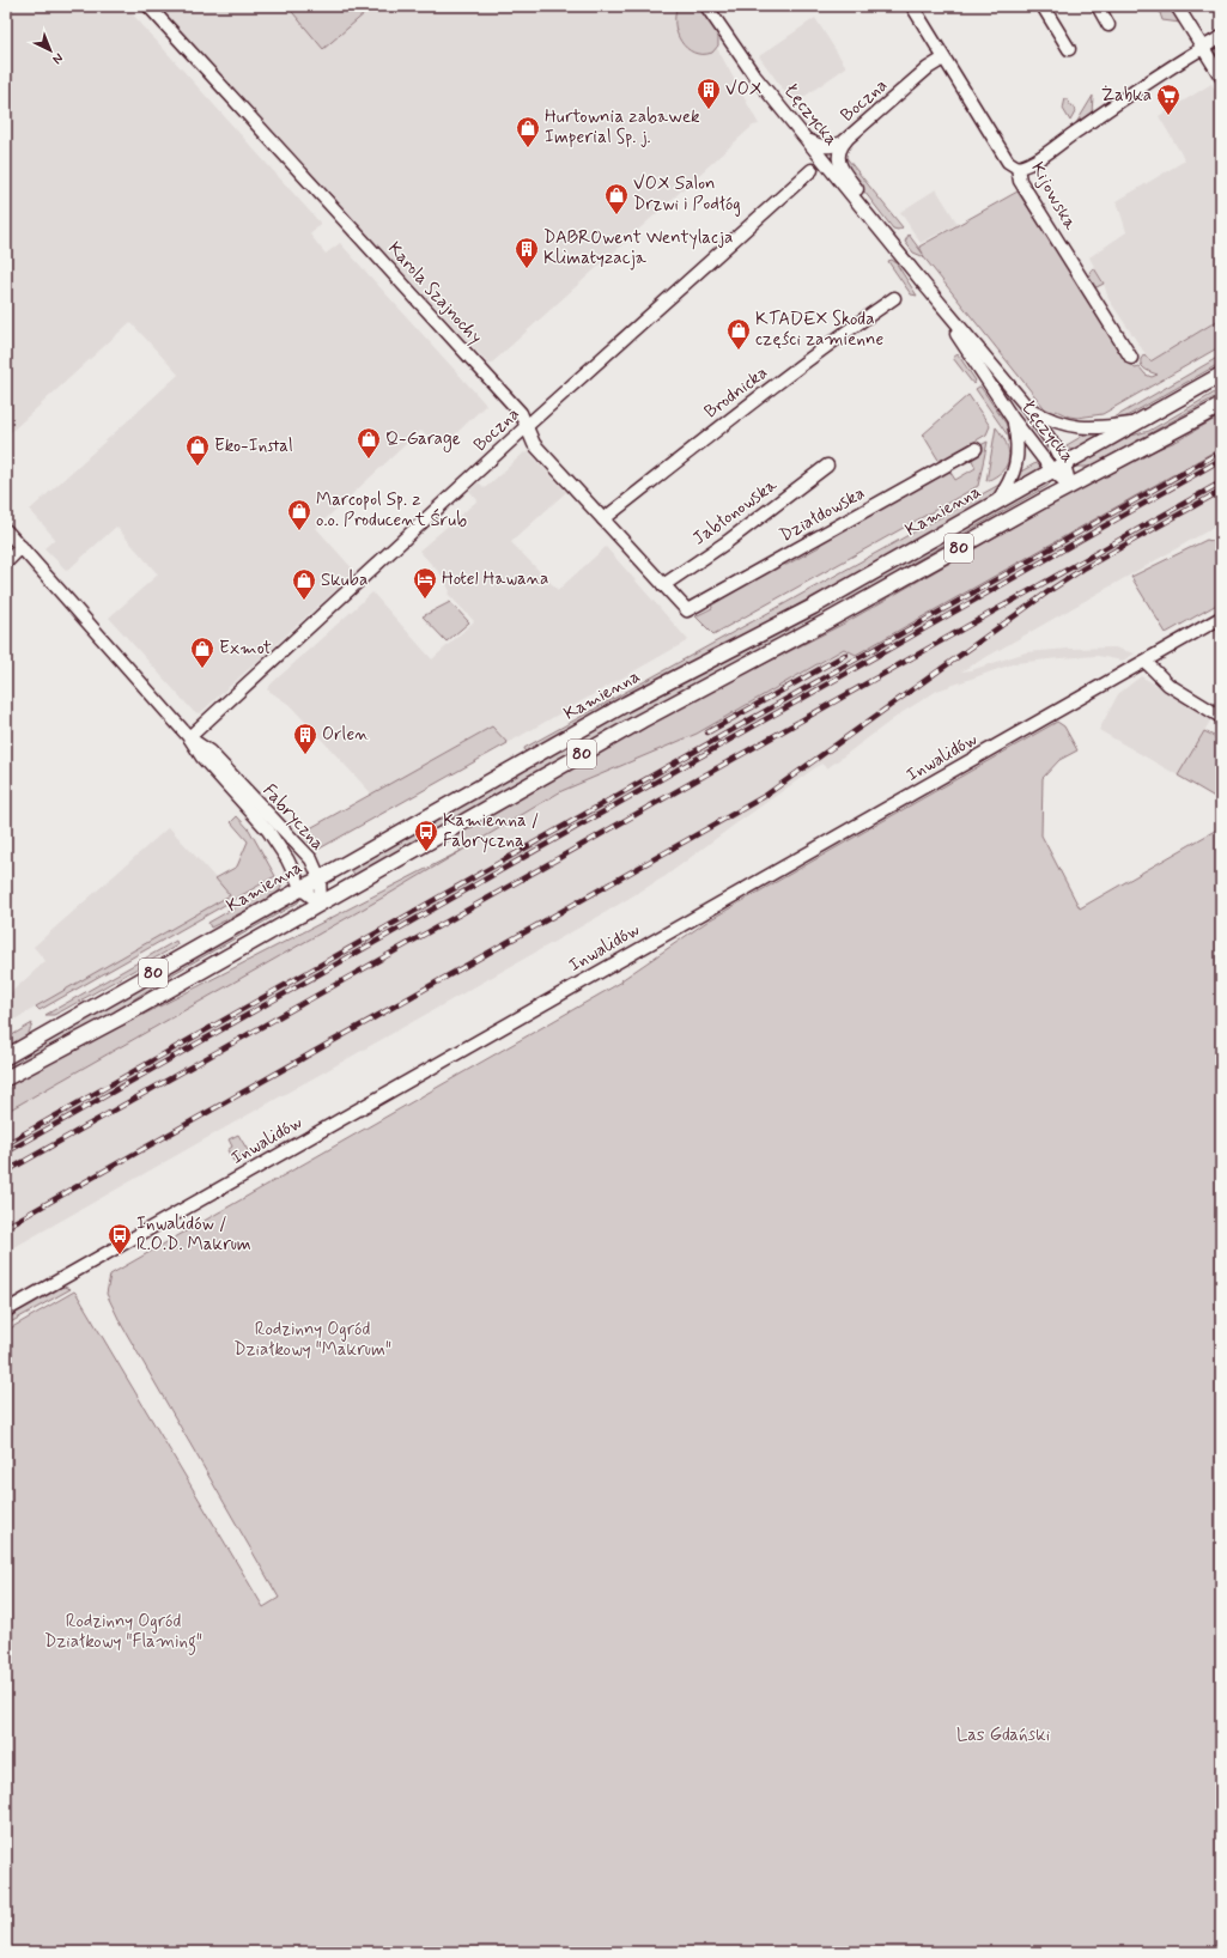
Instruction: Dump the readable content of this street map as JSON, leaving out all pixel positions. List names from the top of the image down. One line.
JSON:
{"streets":{"main road":["Kamienna","80"],"street":["Boczna","Łęczycka","Kijowska","Karola Szajnochy","Brodnicka","Jabłonowska","Działdowska","Inwalidów","Fabryczna"]},"crossings":[["Boczna","Kijowska"],["Boczna","Karola Szajnochy"],["Boczna","Fabryczna"],["Łęczycka","Kamienna"],["Łęczycka","80"],["Karola Szajnochy","Brodnicka"],["Karola Szajnochy","Jabłonowska"],["Karola Szajnochy","Działdowska"],["Kamienna","Fabryczna"],["80","Fabryczna"]],"parks":["Rodzinny Ogród Działkowy \"Makrum\"","Rodzinny Ogród Działkowy \"Flaming\"","Las Gdański"],"places":{"building":["VOX","DABROwent Wentylacja Klimatyzacja","Orlen"],"supermarket":["Żabka"],"shop":["Hurtownia zabawek Imperial Sp. j.","VOX Salon Drzwi i Podłóg","KTADEX Skoda części zamienne","Q-Garage","Eko-Instal","Marcopol Sp. z o.o. Producent Śrub","Skuba","Exmot"],"hotel":["Hotel Hawana"],"bus stop":["Kamienna / Fabryczna","Inwalidów / R.O.D. Makrum"]},"north":"bottom right"}
